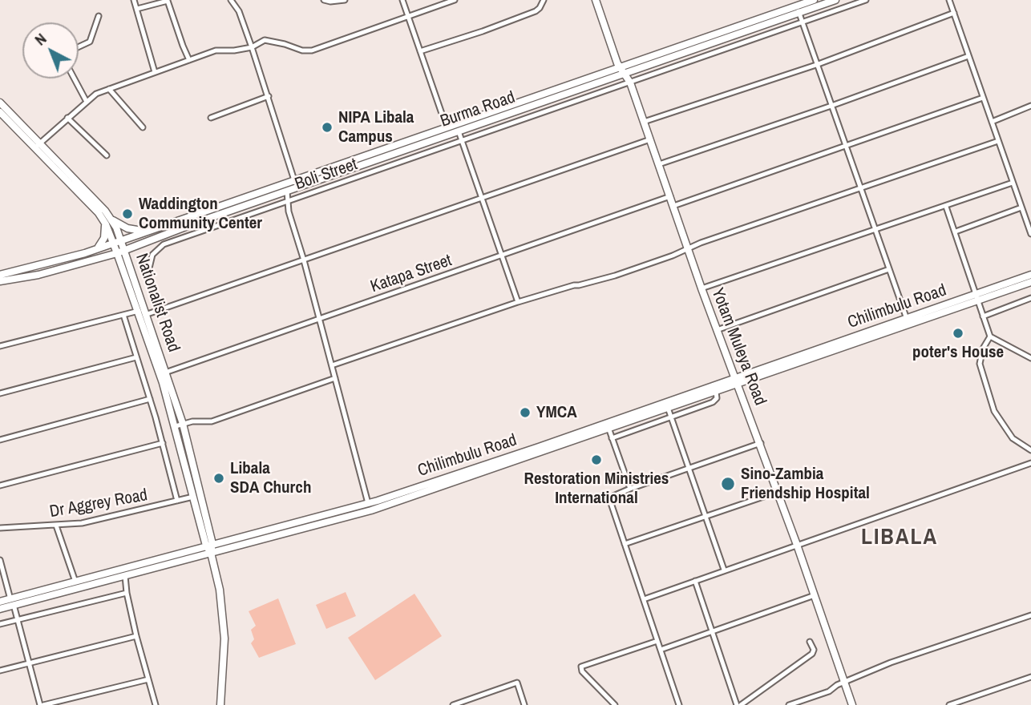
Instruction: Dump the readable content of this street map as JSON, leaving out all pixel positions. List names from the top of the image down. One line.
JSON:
{"streets":{"main road":["Burma Road","Nationalist Road","Chilimbulu Road","Yotam Muleya Road"],"street":["Boli Street","Katapa Street","Dr Aggrey Road"]},"crossings":[["Burma Road","Nationalist Road"],["Burma Road","Yotam Muleya Road"],["Boli Street","Yotam Muleya Road"],["Katapa Street","Nationalist Road"],["Katapa Street","Yotam Muleya Road"],["Nationalist Road","Chilimbulu Road"],["Nationalist Road","Dr Aggrey Road"],["Chilimbulu Road","Yotam Muleya Road"]],"districts":["LIBALA"],"places":["NIPA Libala Campus","Waddington Community Center","poter's House","YMCA","Restoration Ministries International","Libala SDA Church","Sino-Zambia Friendship Hospital"],"north":"top left"}
